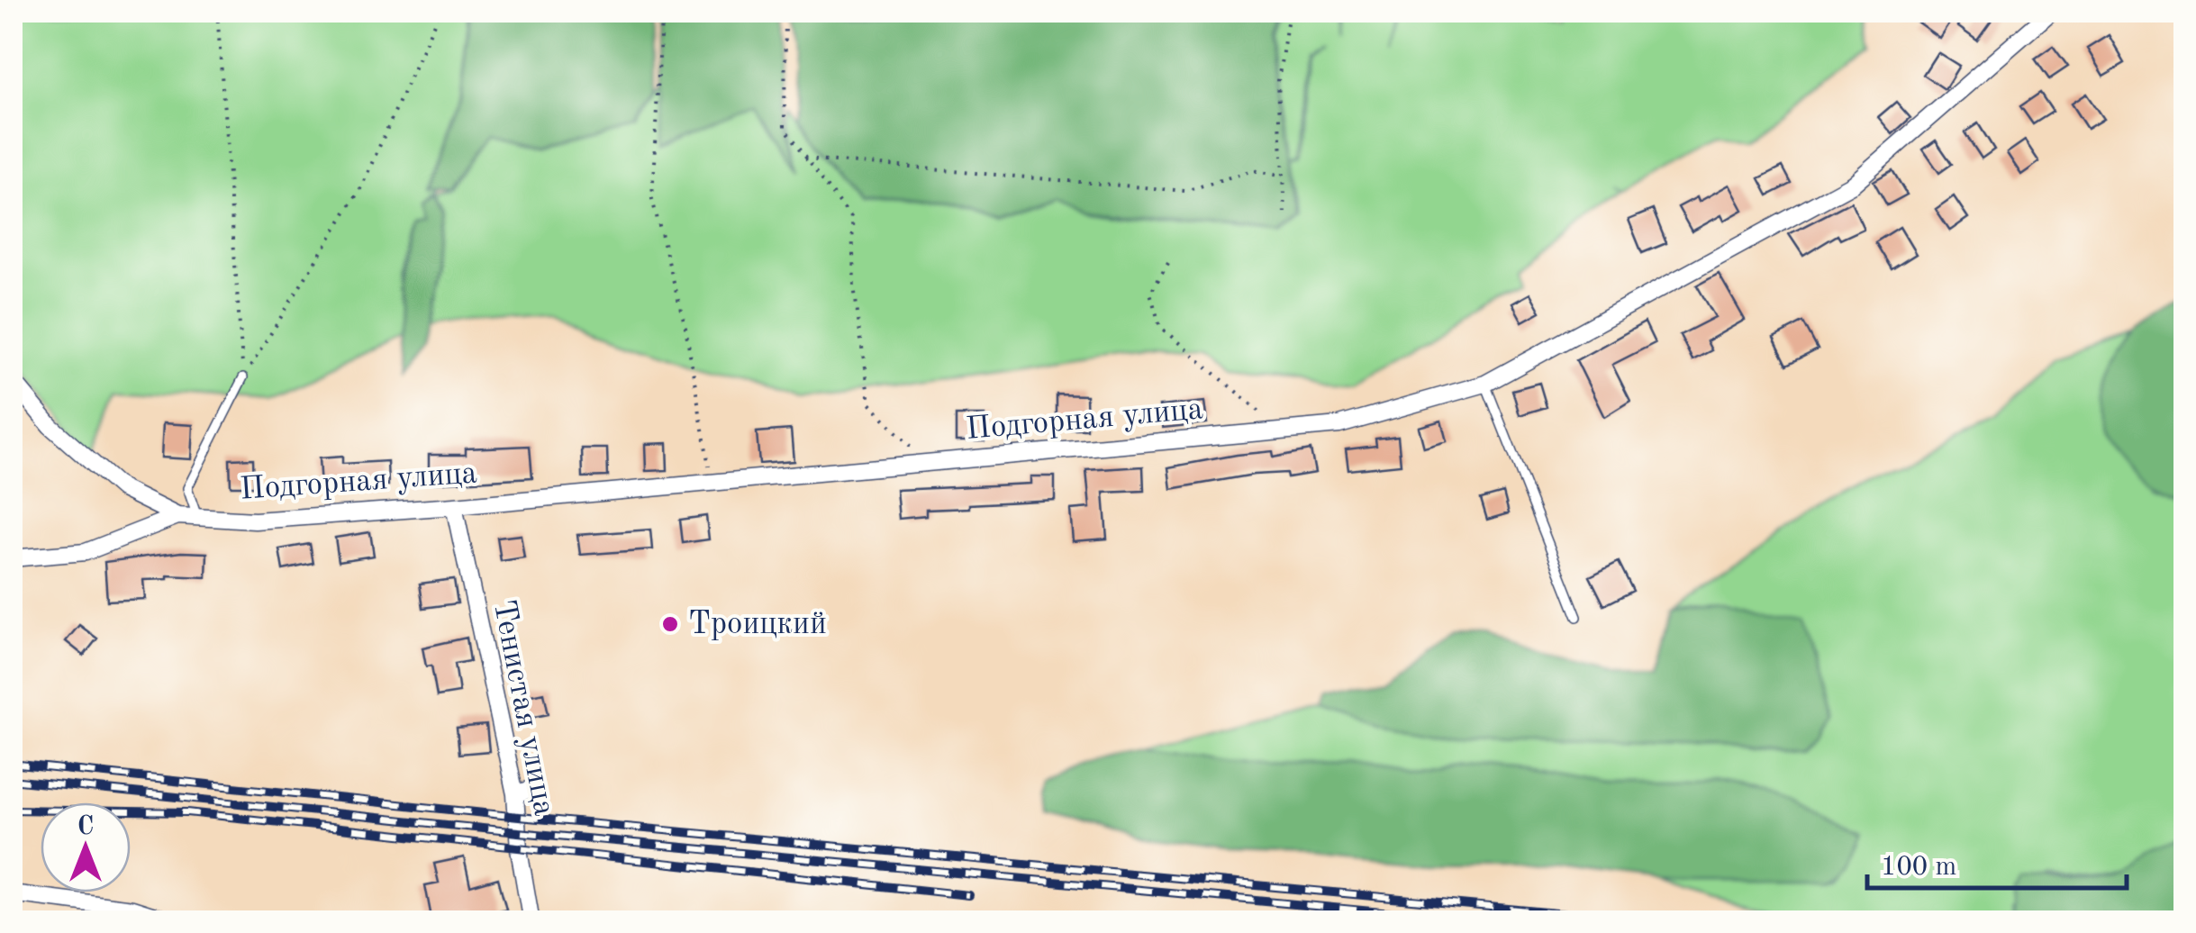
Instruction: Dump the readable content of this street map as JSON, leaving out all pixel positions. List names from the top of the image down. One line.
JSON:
{"streets":{"street":["Подгорная улица","Тенистая улица"]},"crossings":[["Подгорная улица","Тенистая улица"]],"places":["Троицкий"],"scale_bar":"100 m","north":"top"}
